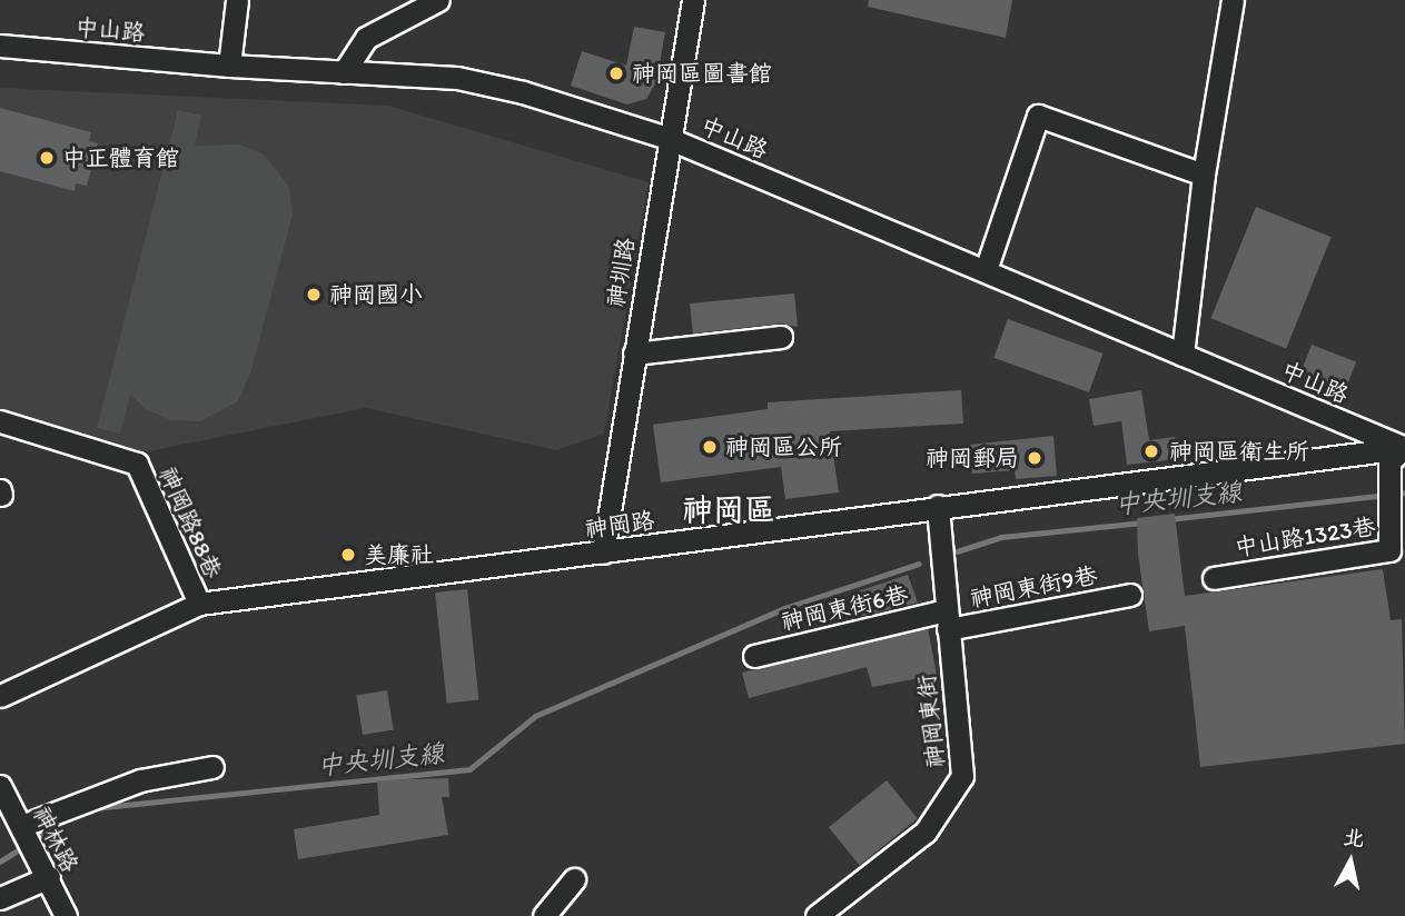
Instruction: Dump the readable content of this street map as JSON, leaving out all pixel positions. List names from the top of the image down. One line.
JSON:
{"streets":{"street":["中山路","神圳路","神岡路88巷","神岡路","中山路1323巷","神岡東街9巷","神岡東街6巷","神岡東街","神林路"]},"crossings":[["中山路","神圳路"],["中山路","神岡路"],["中山路","中山路1323巷"],["神圳路","神岡路"],["神岡路88巷","神岡路"],["神岡路","中山路1323巷"],["神岡路","神岡東街"],["神岡東街9巷","神岡東街6巷"],["神岡東街9巷","神岡東街"],["神岡東街6巷","神岡東街"]],"districts":["神岡區"],"water":["中央圳支線"],"places":["神岡區圖書館","中正體育館","神岡國小","神岡區公所","神岡區衛生所","神岡郵局","美廉社"],"north":"top"}
